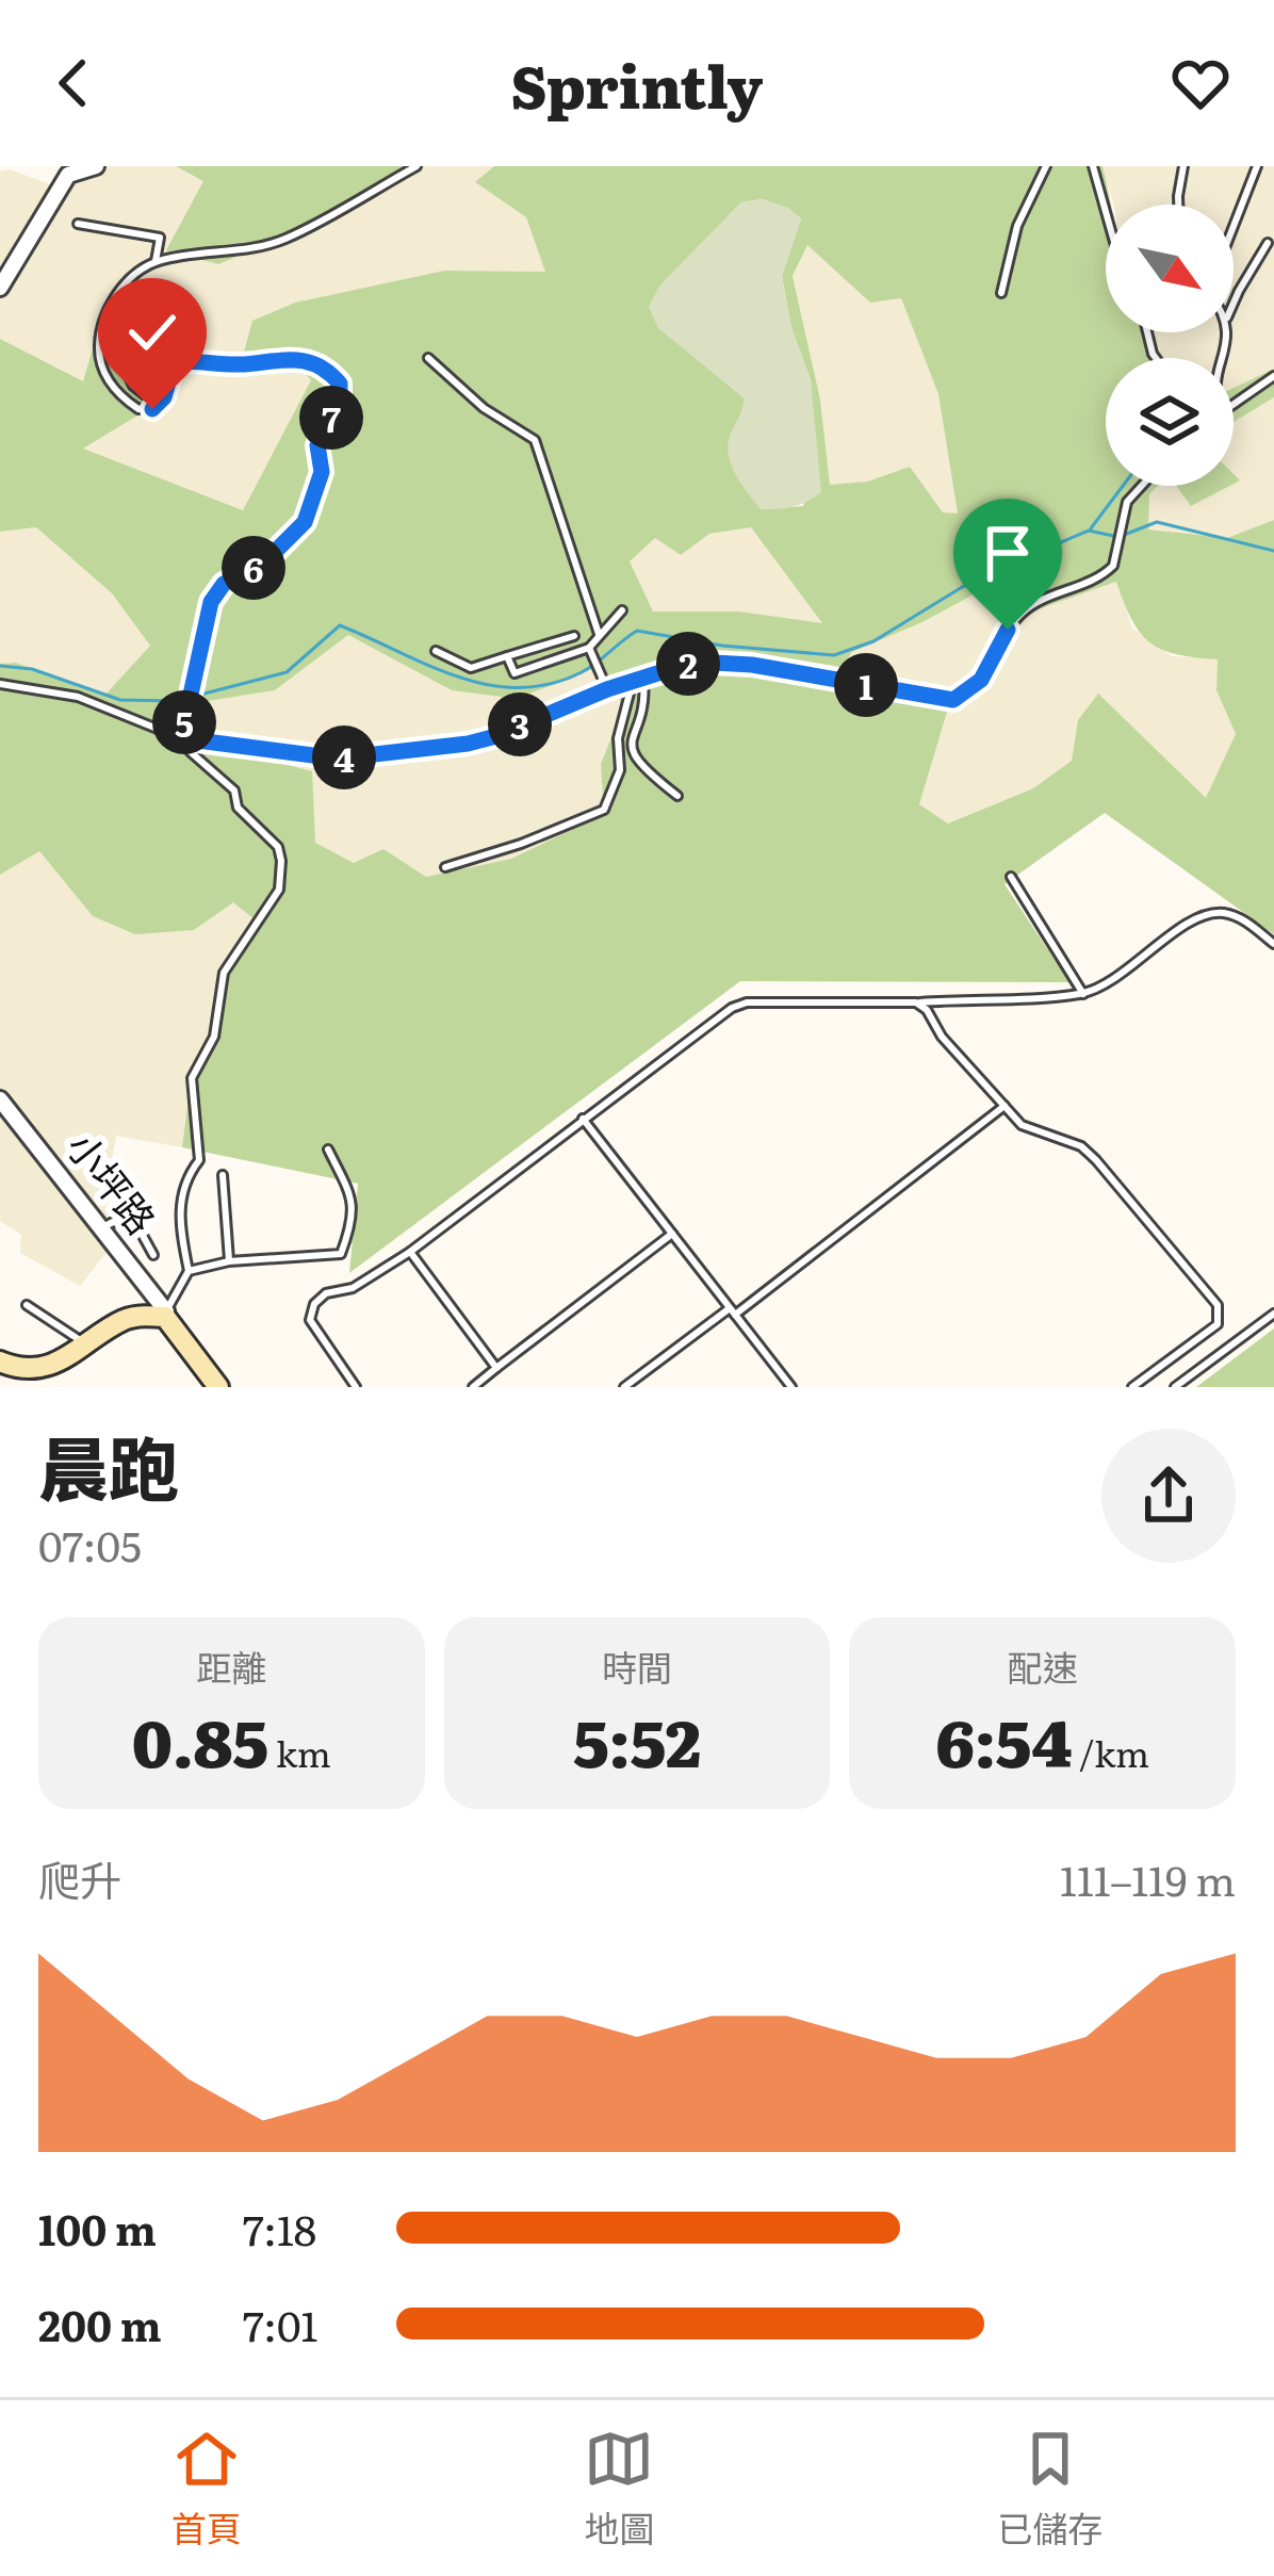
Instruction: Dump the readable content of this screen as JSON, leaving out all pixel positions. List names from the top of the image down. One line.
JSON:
{"streets":{"street":["小坪路"]},"north":"bottom right","page":{"header":"Sprintly","pins":["7","6","2","1","5","3","4"],"heading":["晨跑","07:05"],"stats":[["距離","0.85 km"],["時間","5:52"],["配速","6:54 /km"]],"chart":["爬升","111–119 m"],"list":[{"name":"100 m","note":"7:18"},{"name":"200 m","note":"7:01"}],"tabs":["首頁","地圖","已儲存"]}}
